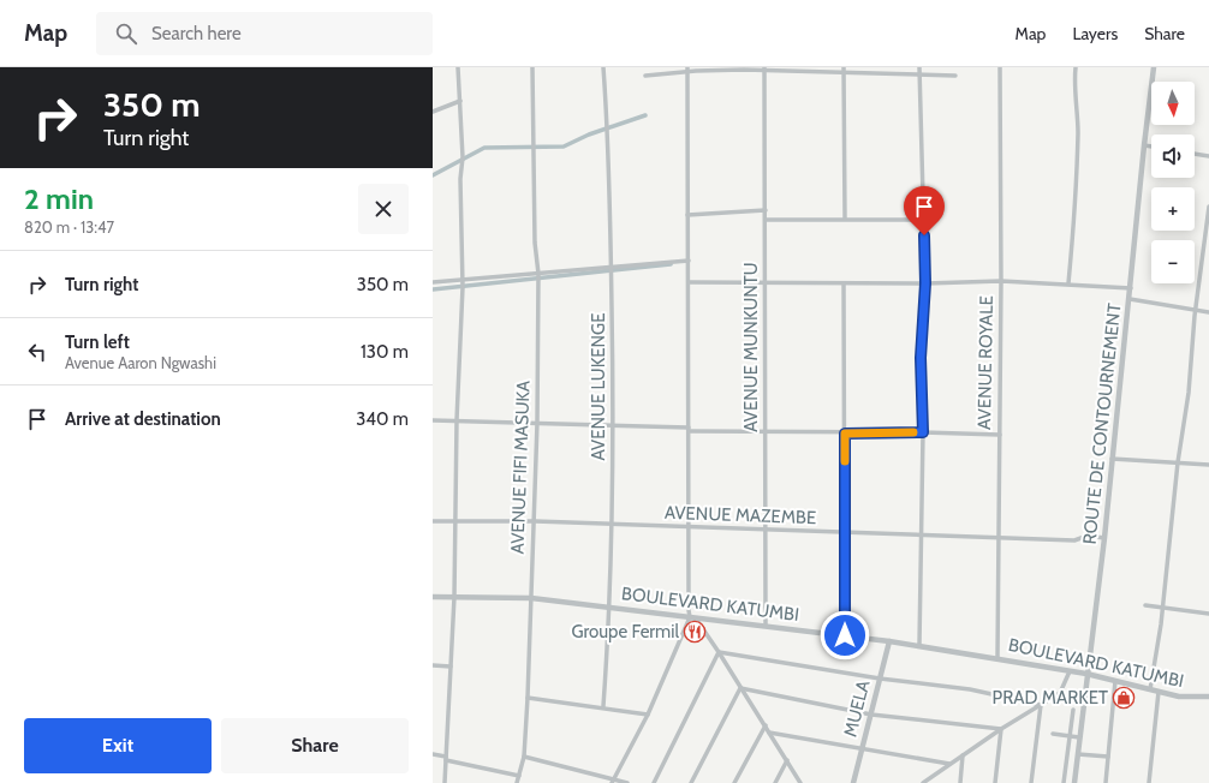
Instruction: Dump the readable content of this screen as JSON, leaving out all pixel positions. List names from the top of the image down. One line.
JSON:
{"streets":{"street":["AVENUE MUNKUNTU","AVENUE ROYALE","AVENUE LUKENGE","ROUTE DE CONTOURNEMENT","AVENUE FIFI MASUKA","AVENUE MAZEMBE","BOULEVARD KATUMBI","MUELA"]},"crossings":[["AVENUE MUNKUNTU","AVENUE MAZEMBE"],["AVENUE MUNKUNTU","BOULEVARD KATUMBI"],["AVENUE ROYALE","AVENUE MAZEMBE"],["AVENUE ROYALE","BOULEVARD KATUMBI"],["AVENUE LUKENGE","AVENUE MAZEMBE"],["AVENUE LUKENGE","BOULEVARD KATUMBI"],["ROUTE DE CONTOURNEMENT","AVENUE MAZEMBE"],["ROUTE DE CONTOURNEMENT","BOULEVARD KATUMBI"],["AVENUE FIFI MASUKA","AVENUE MAZEMBE"],["AVENUE FIFI MASUKA","BOULEVARD KATUMBI"],["BOULEVARD KATUMBI","MUELA"]],"places":{"restaurant":["Groupe Fermil"],"shop":["PRAD MARKET"]},"north":"bottom","page":{"header":"Map","search":"Search here","nav":["Map","Layers","Share"],"turn":["350 m","Turn right"],"map_buttons":["+","−"],"heading":["2 min","820 m · 13:47"],"list":[{"name":"Turn right","value":"350 m"},{"name":"Turn left","note":"Avenue Aaron Ngwashi","value":"130 m"},{"name":"Arrive at destination","value":"340 m"}],"buttons":["Exit","Share"]}}
